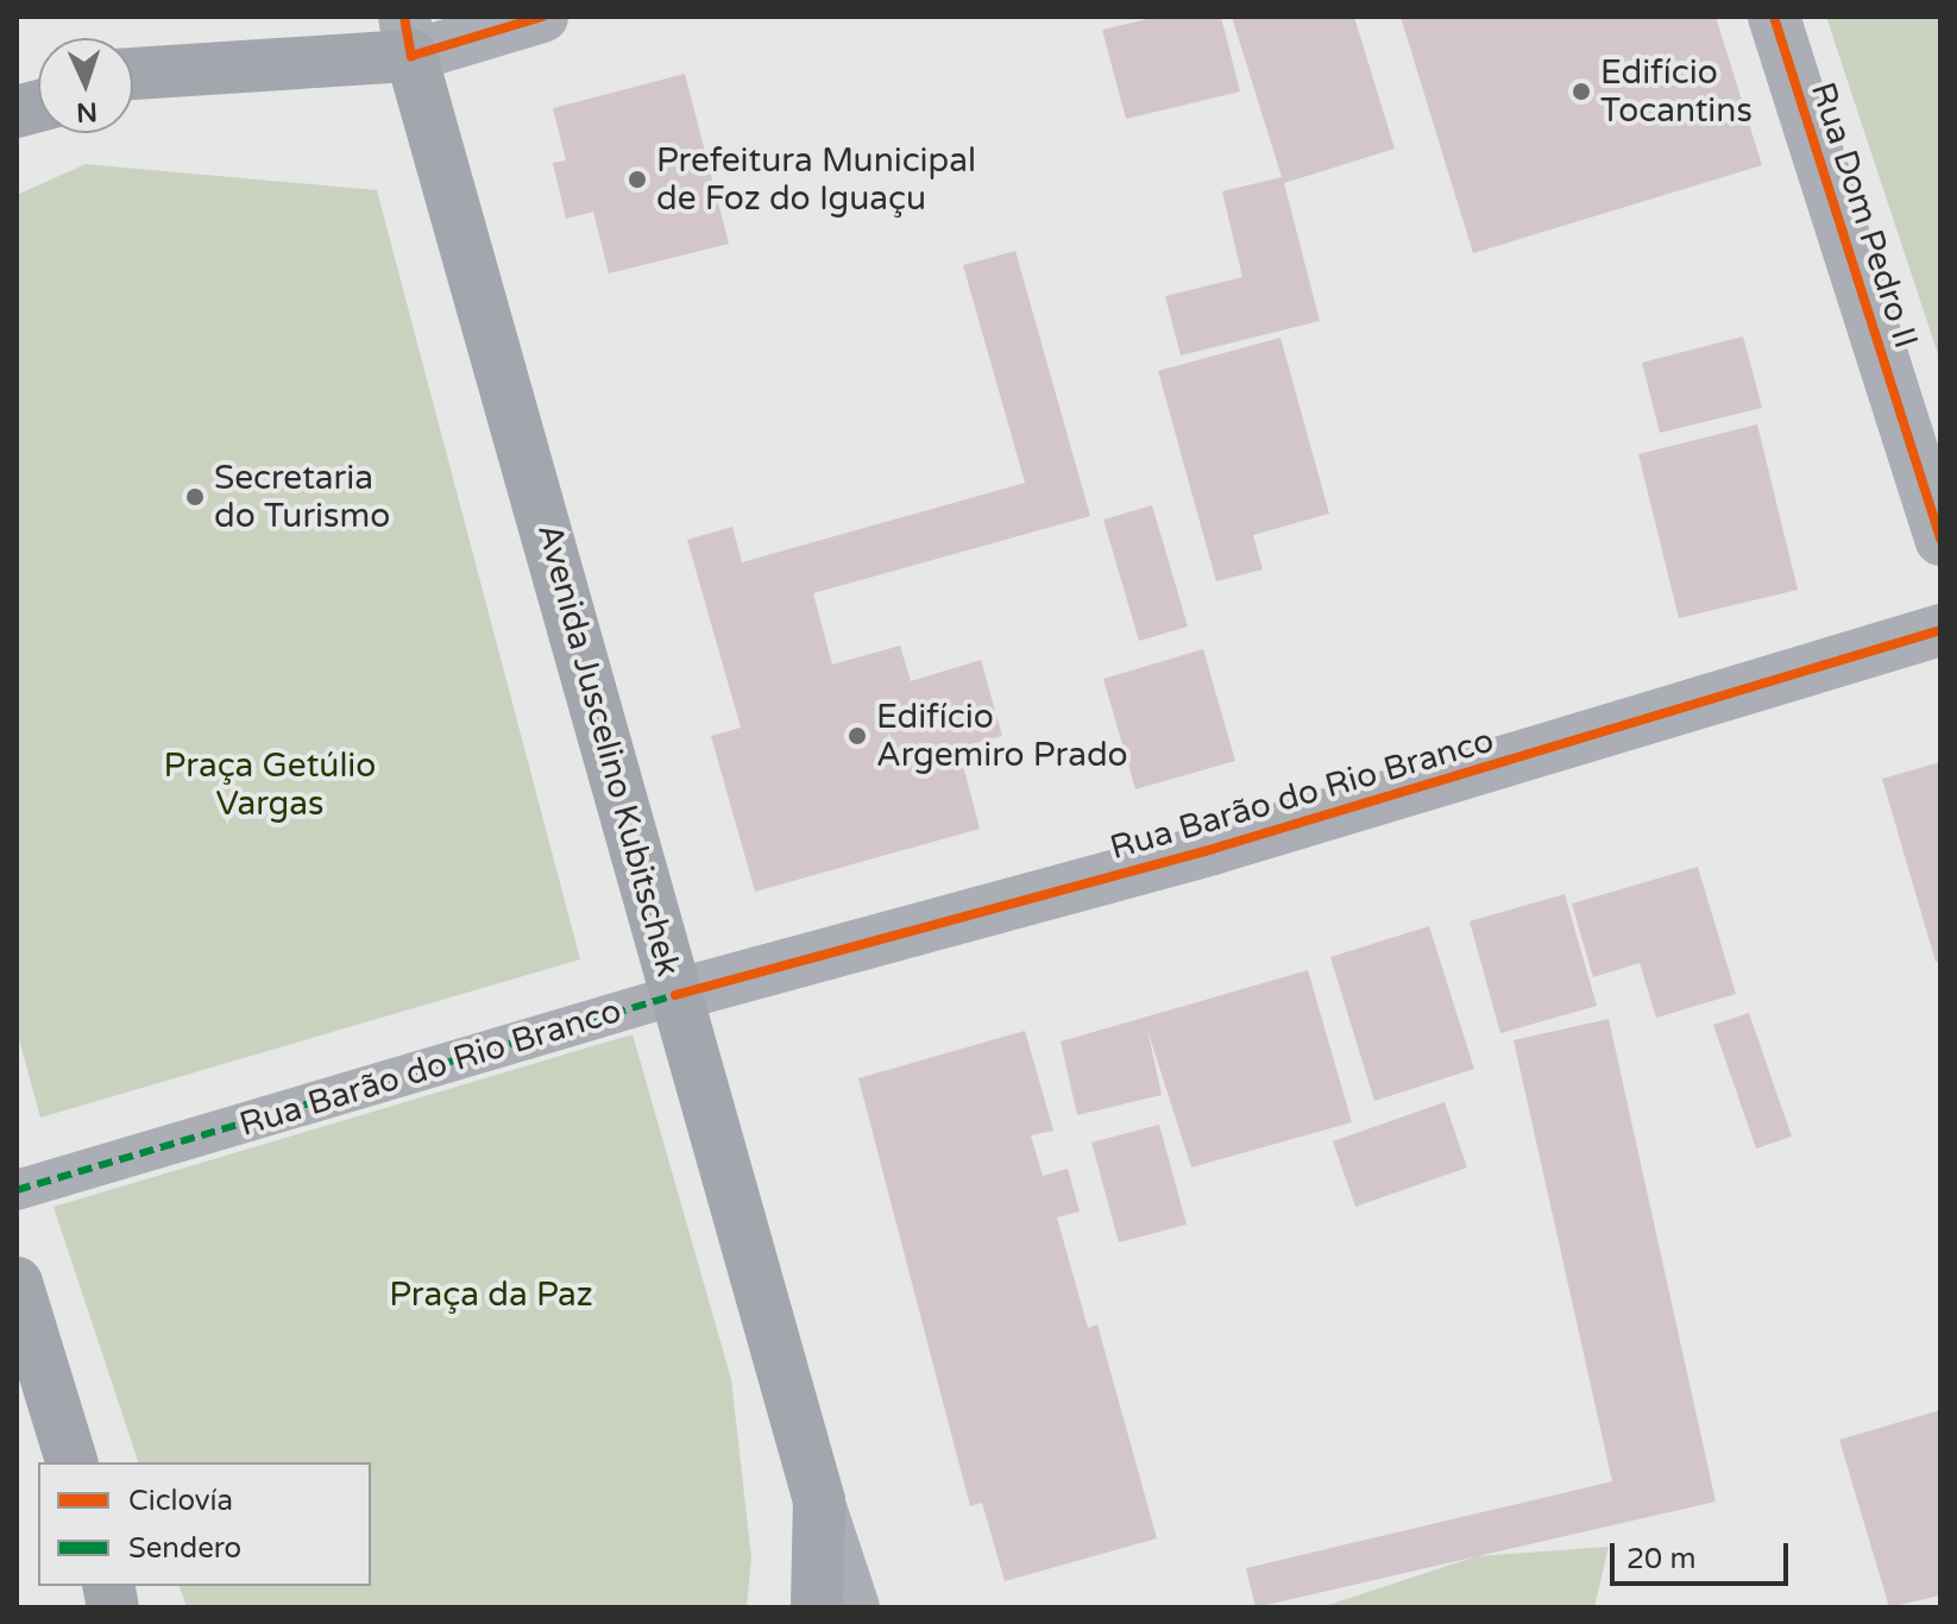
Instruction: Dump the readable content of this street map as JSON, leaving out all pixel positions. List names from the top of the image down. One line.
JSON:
{"streets":{"main road":["Avenida Juscelino Kubitschek"],"street":["Rua Dom Pedro II","Rua Barão do Rio Branco"]},"crossings":[["Avenida Juscelino Kubitschek","Rua Barão do Rio Branco"]],"parks":["Praça Getúlio Vargas","Praça da Paz"],"places":["Edifício Tocantins","Prefeitura Municipal de Foz do Iguaçu","Secretaria do Turismo","Edifício Argemiro Prado"],"legend":["Ciclovía","Sendero"],"scale_bar":"20 m","north":"bottom"}
